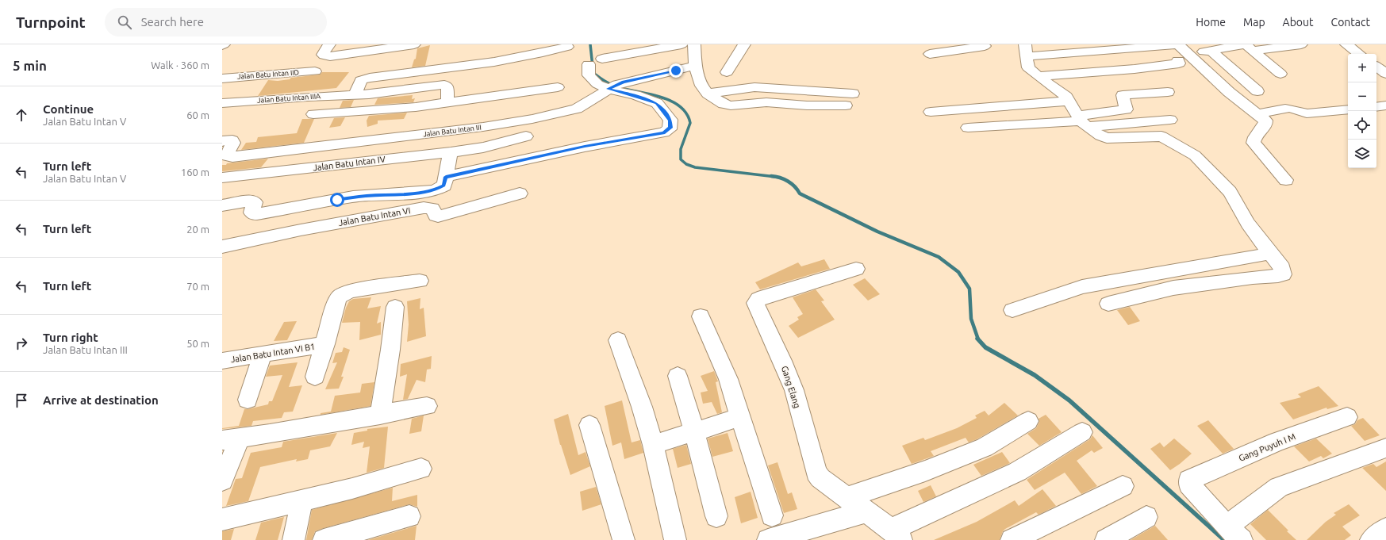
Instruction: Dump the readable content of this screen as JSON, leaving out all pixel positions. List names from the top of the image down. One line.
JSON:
{"streets":{"street":["Jalan Batu Intan IID","Jalan Batu Intan IIIA","Jalan Batu Intan III","Jalan Batu Intan IV","Jalan Batu Intan VI","Jalan Batu Intan VI B1","Gang Elang","Gang Puyuh I M"]},"page":{"header":"Turnpoint","search":"Search here","nav":["Home","Map","About","Contact"],"heading":["5 min","Walk · 360 m"],"map_buttons":["+","−"],"list":[["Continue","Jalan Batu Intan V","60 m"],["Turn left","Jalan Batu Intan V","160 m"],["Turn left","20 m"],["Turn left","70 m"],["Turn right","Jalan Batu Intan III","50 m"],"Arrive at destination"]}}
